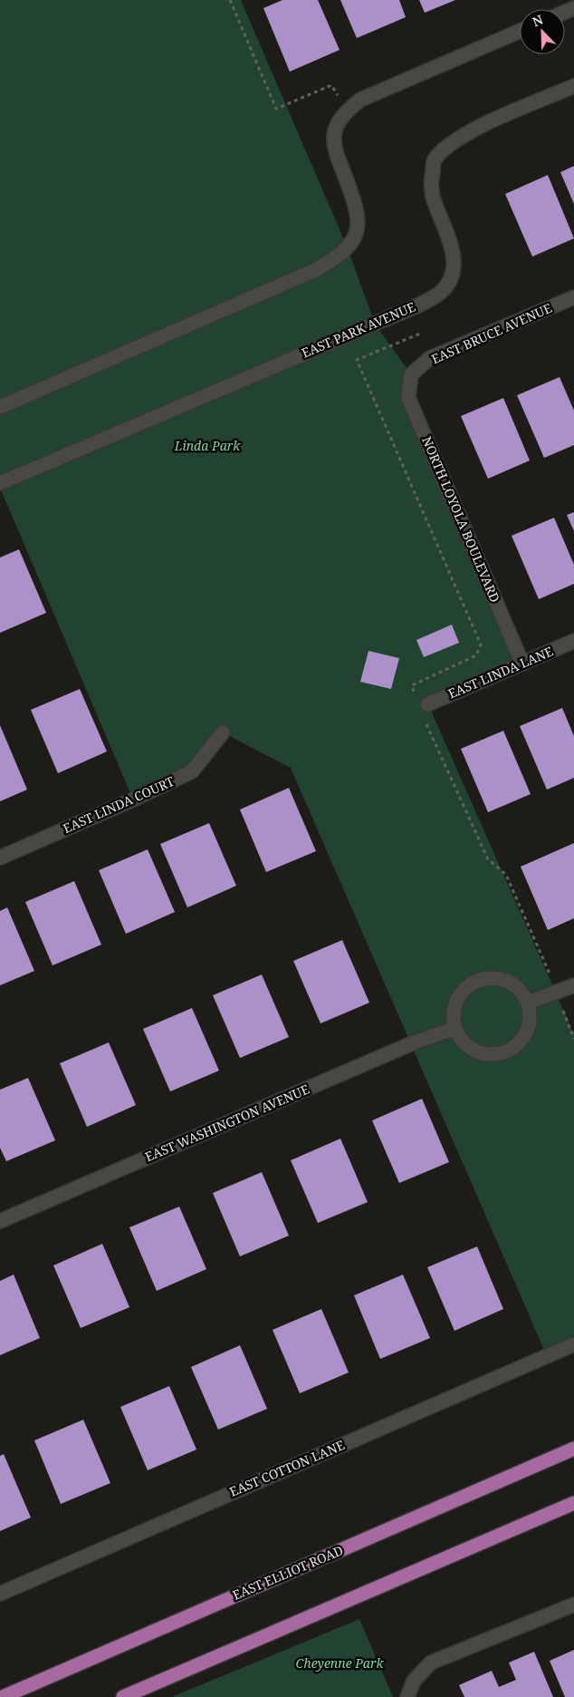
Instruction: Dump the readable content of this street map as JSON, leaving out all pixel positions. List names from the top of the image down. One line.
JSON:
{"streets":{"main road":["EAST ELLIOT ROAD"],"street":["EAST PARK AVENUE","EAST BRUCE AVENUE","NORTH LOYOLA BOULEVARD","EAST LINDA LANE","EAST LINDA COURT","EAST WASHINGTON AVENUE","EAST COTTON LANE"]},"crossings":[["EAST BRUCE AVENUE","NORTH LOYOLA BOULEVARD"],["NORTH LOYOLA BOULEVARD","EAST LINDA LANE"]],"parks":["Linda Park","Cheyenne Park"],"north":"top left"}
